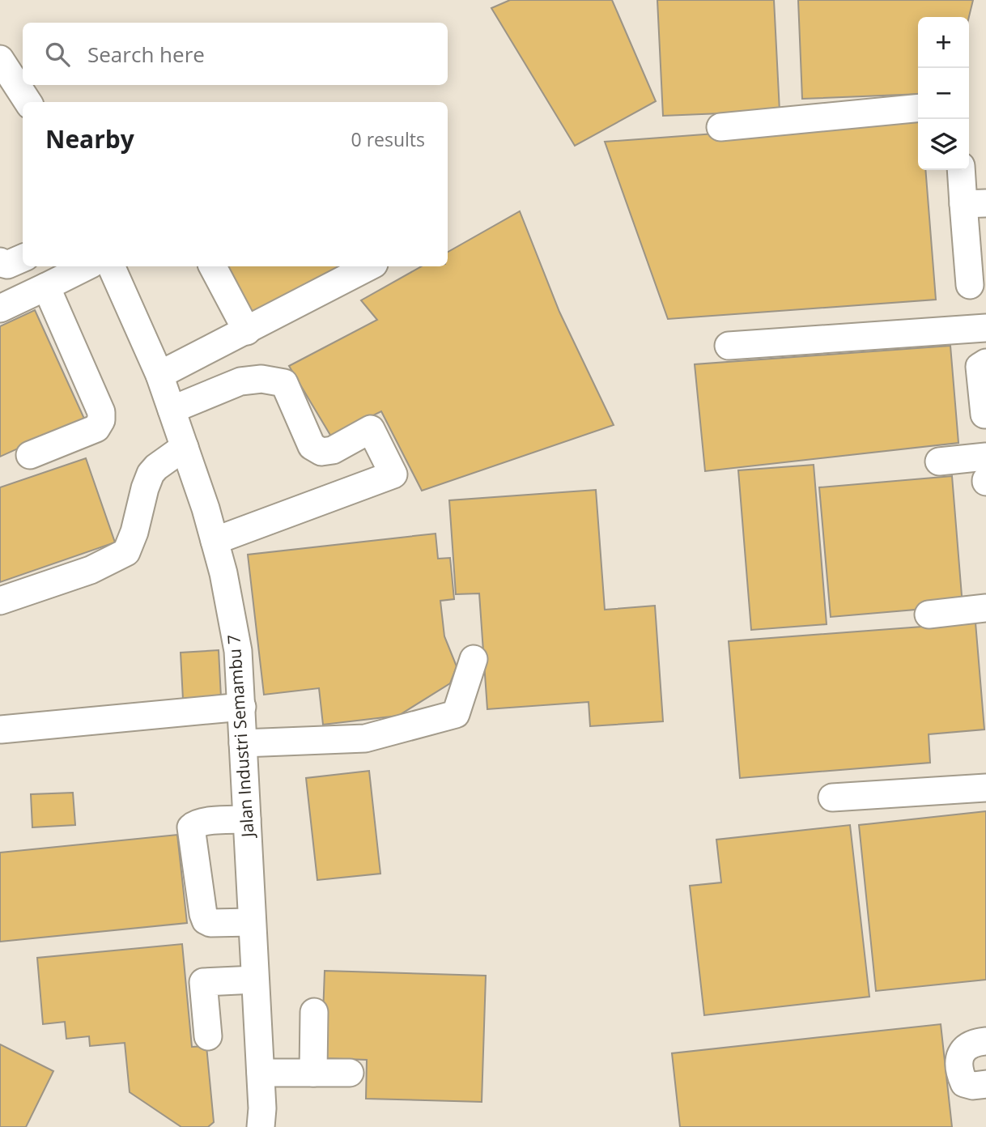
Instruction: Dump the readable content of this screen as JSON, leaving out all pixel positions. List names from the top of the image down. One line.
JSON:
{"streets":{"street":["Jalan Industri Semambu 7"]},"page":{"map_buttons":["+","−"],"search":"Search here","heading":["Nearby","0 results"]}}
